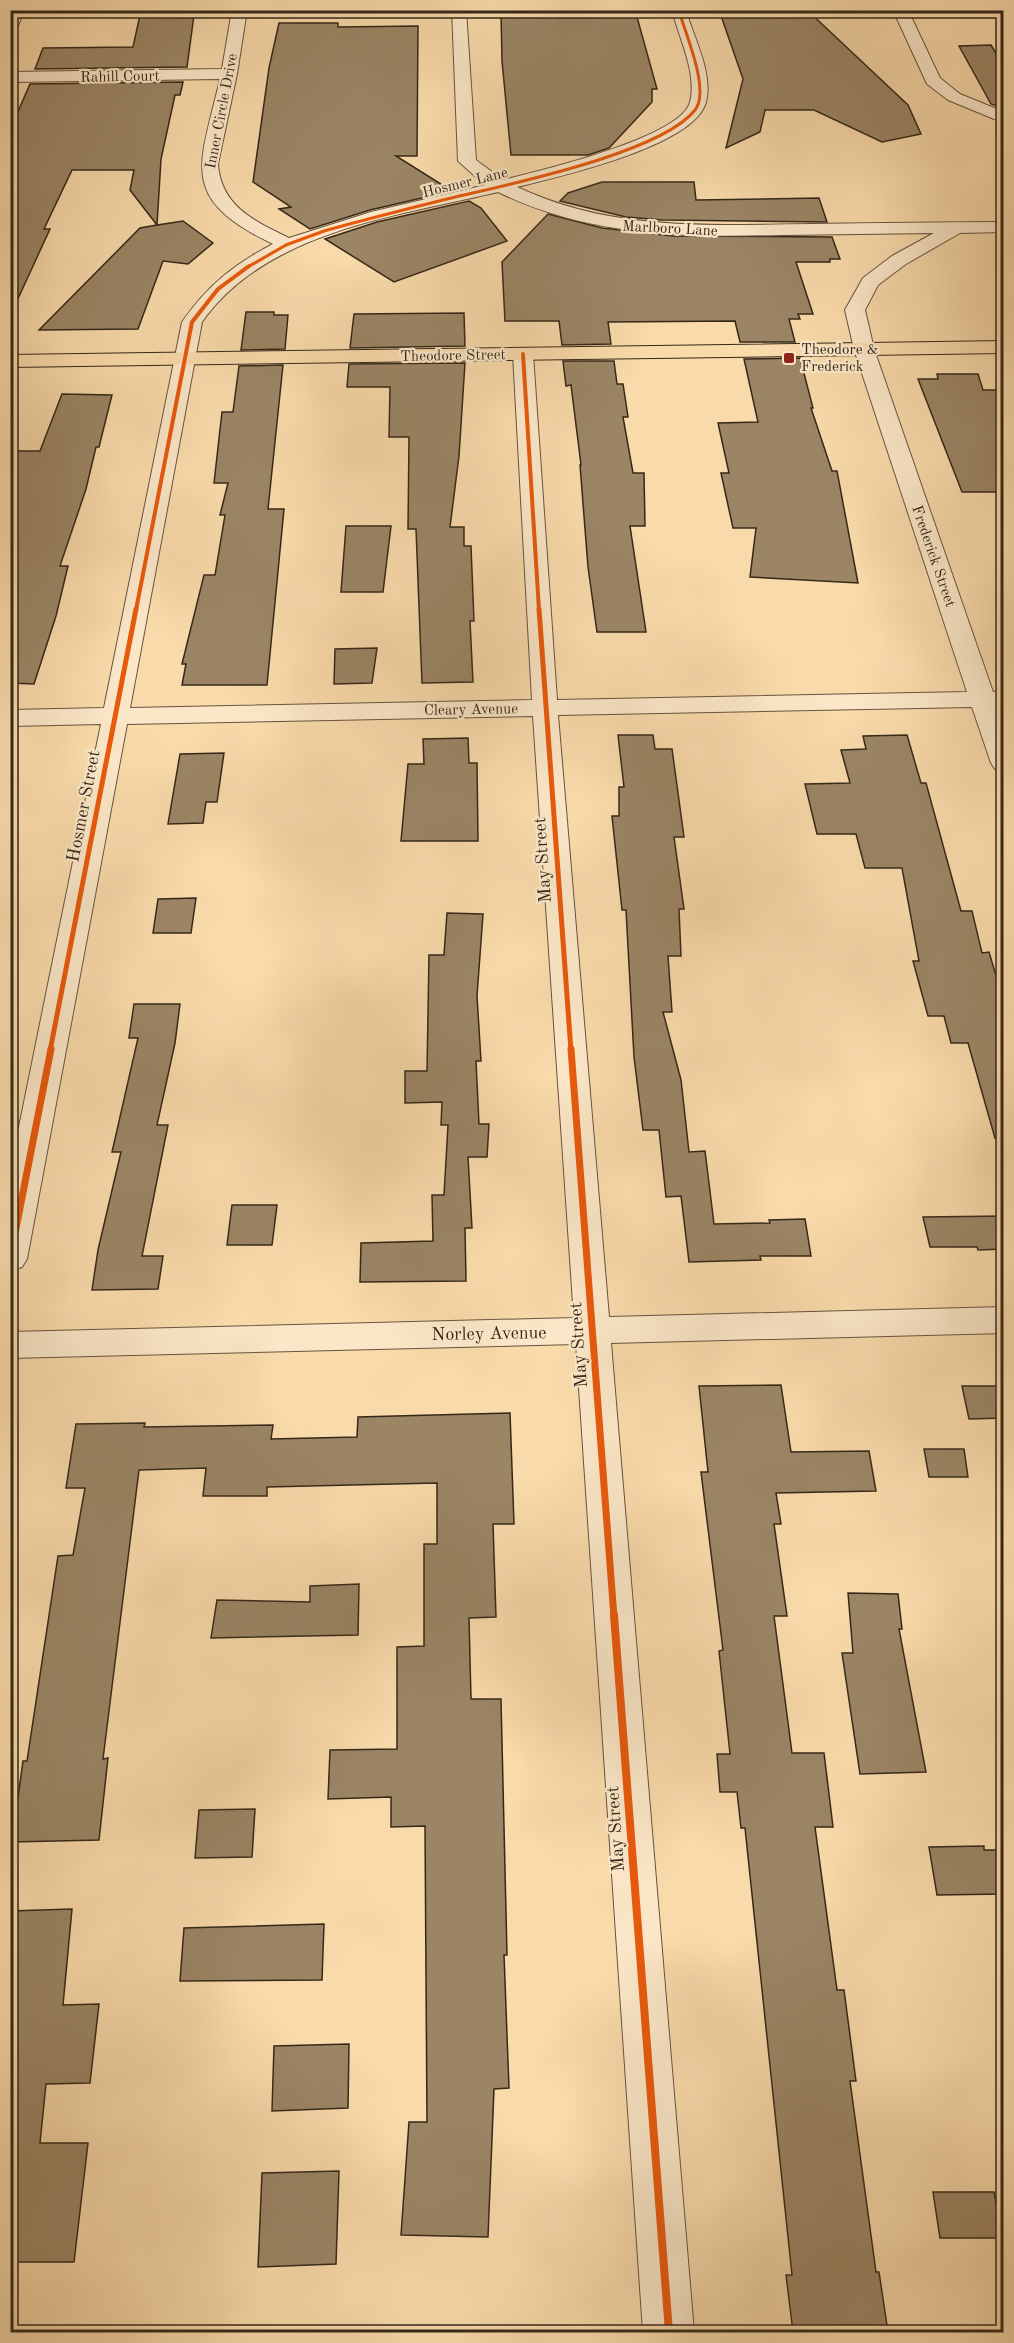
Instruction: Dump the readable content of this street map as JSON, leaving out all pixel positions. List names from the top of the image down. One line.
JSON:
{"streets":{"main road":["Theodore Street"],"street":["Rahill Court","Inner Circle Drive","Hosmer Lane","Marlboro Lane","Frederick Street","Cleary Avenue","Hosmer Street","May Street","Norley Avenue"]},"crossings":[["Rahill Court","Inner Circle Drive"],["Inner Circle Drive","Hosmer Lane"],["Hosmer Lane","Marlboro Lane"],["Hosmer Lane","Theodore Street"],["Hosmer Lane","Hosmer Street"],["Marlboro Lane","Frederick Street"],["Theodore Street","Frederick Street"],["Theodore Street","Hosmer Street"],["Theodore Street","May Street"],["Frederick Street","Cleary Avenue"],["Cleary Avenue","Hosmer Street"],["Cleary Avenue","May Street"],["May Street","Norley Avenue"]],"places":{"transit":["Theodore & Frederick"]}}
